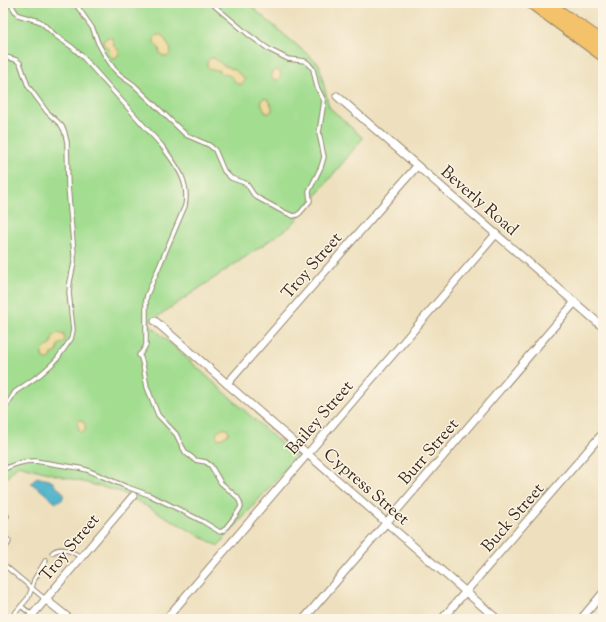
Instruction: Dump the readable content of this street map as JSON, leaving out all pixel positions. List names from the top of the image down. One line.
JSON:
{"streets":{"street":["Beverly Road","Troy Street","Bailey Street","Burr Street","Cypress Street","Buck Street"]},"crossings":[["Beverly Road","Troy Street"],["Beverly Road","Bailey Street"],["Beverly Road","Burr Street"],["Troy Street","Cypress Street"],["Bailey Street","Cypress Street"],["Burr Street","Cypress Street"],["Cypress Street","Buck Street"]]}
